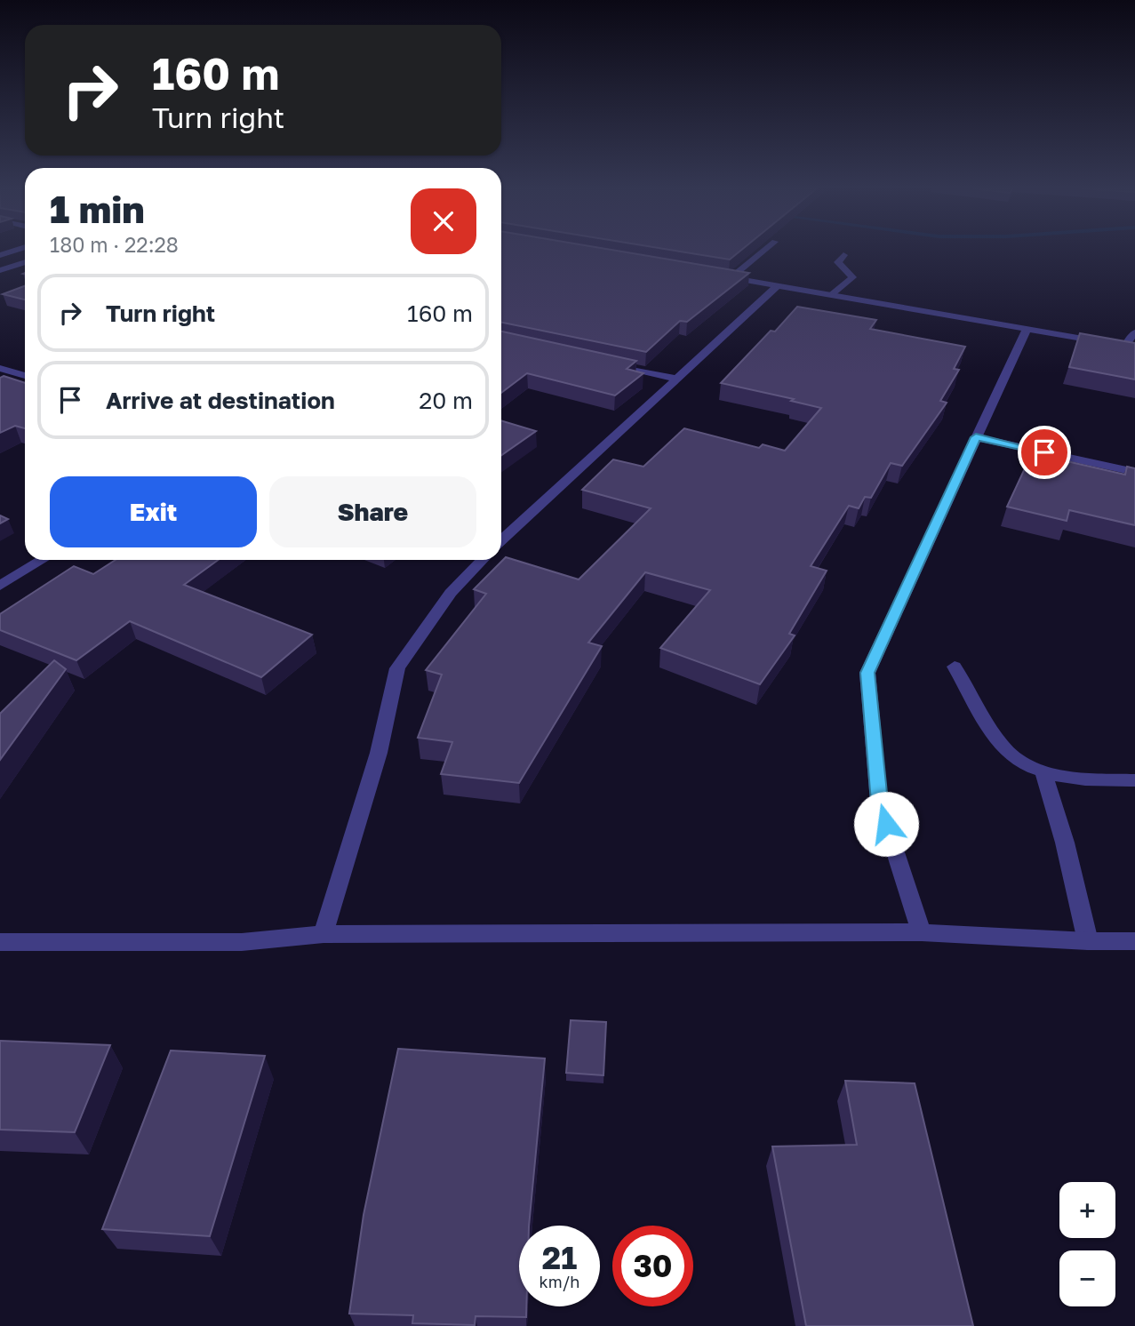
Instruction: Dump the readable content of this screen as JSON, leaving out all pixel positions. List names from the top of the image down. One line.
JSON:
{"page":{"turn":["160 m","Turn right"],"heading":["1 min","180 m · 22:28"],"list":[{"name":"Turn right","value":"160 m"},{"name":"Arrive at destination","value":"20 m"}],"buttons":["Exit","Share"],"map_buttons":["+","−"],"speed":"21 km/h","limit":"30"}}
